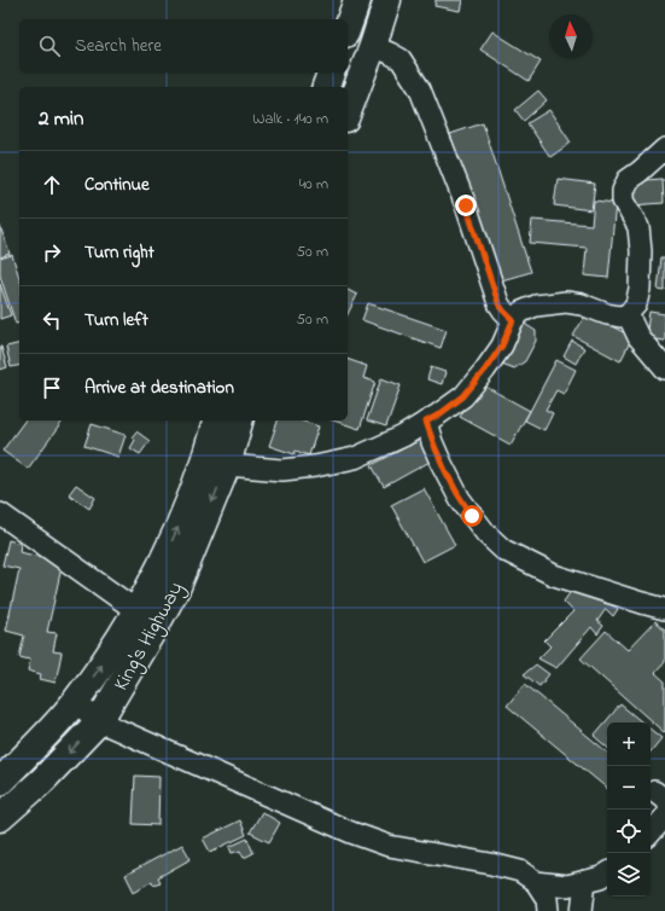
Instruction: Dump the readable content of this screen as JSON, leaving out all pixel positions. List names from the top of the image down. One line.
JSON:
{"streets":{"highway":["King's Highway"]},"north":"top","page":{"search":"Search here","heading":["2 min","Walk · 140 m"],"list":[["Continue","40 m"],["Turn right","50 m"],["Turn left","50 m"],"Arrive at destination"],"map_buttons":["+","−"]}}
